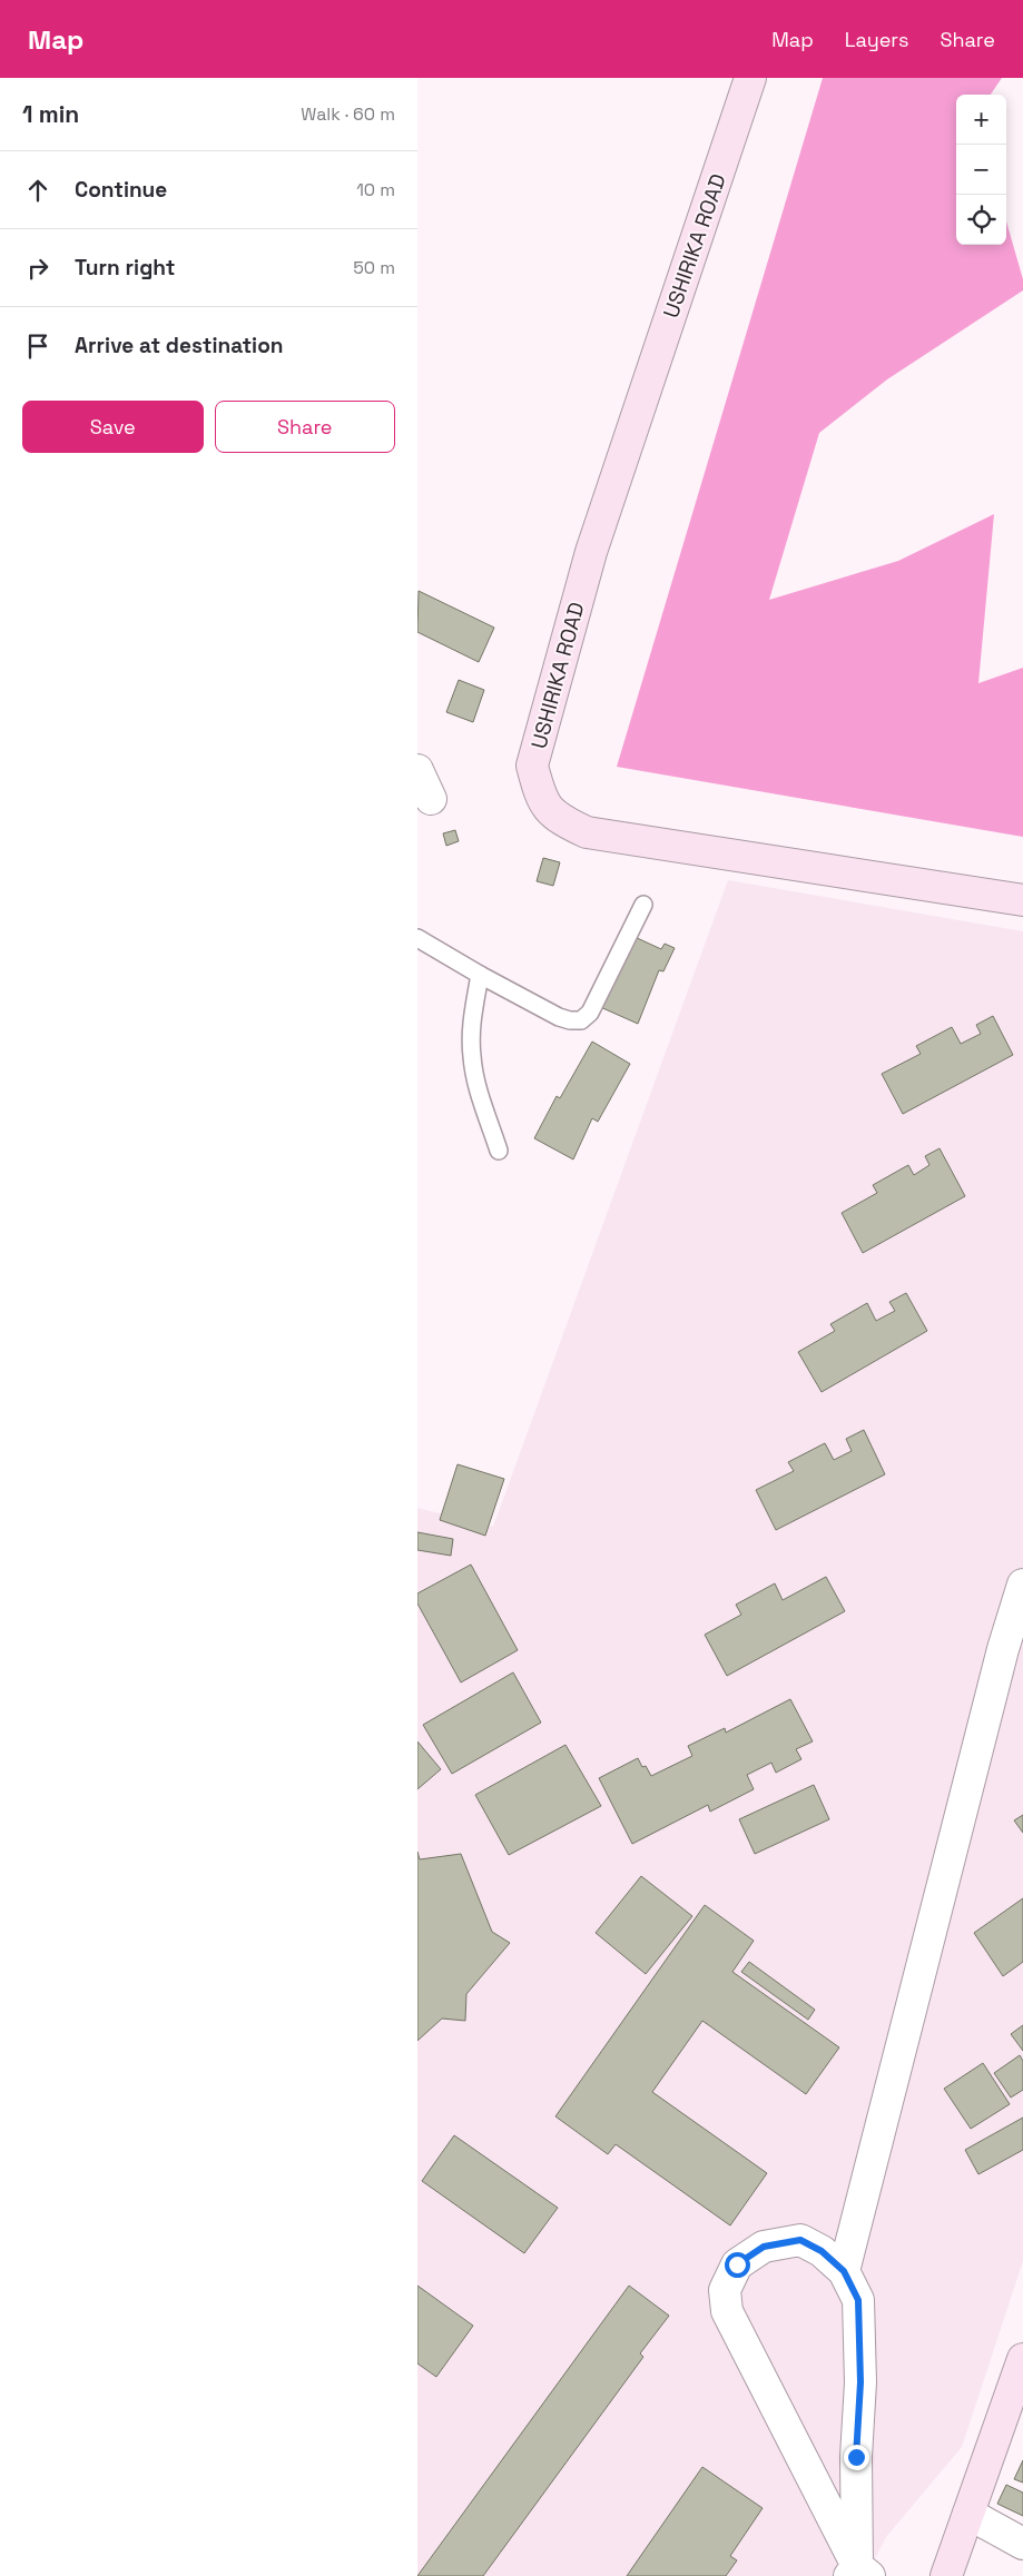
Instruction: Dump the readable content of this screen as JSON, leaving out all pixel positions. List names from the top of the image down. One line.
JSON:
{"streets":{"street":["USHIRIKA ROAD"]},"page":{"header":"Map","nav":["Map","Layers","Share"],"heading":["1 min","Walk · 60 m"],"map_buttons":["+","−"],"list":[["Continue","10 m"],["Turn right","50 m"],"Arrive at destination"],"buttons":["Save","Share"]}}
